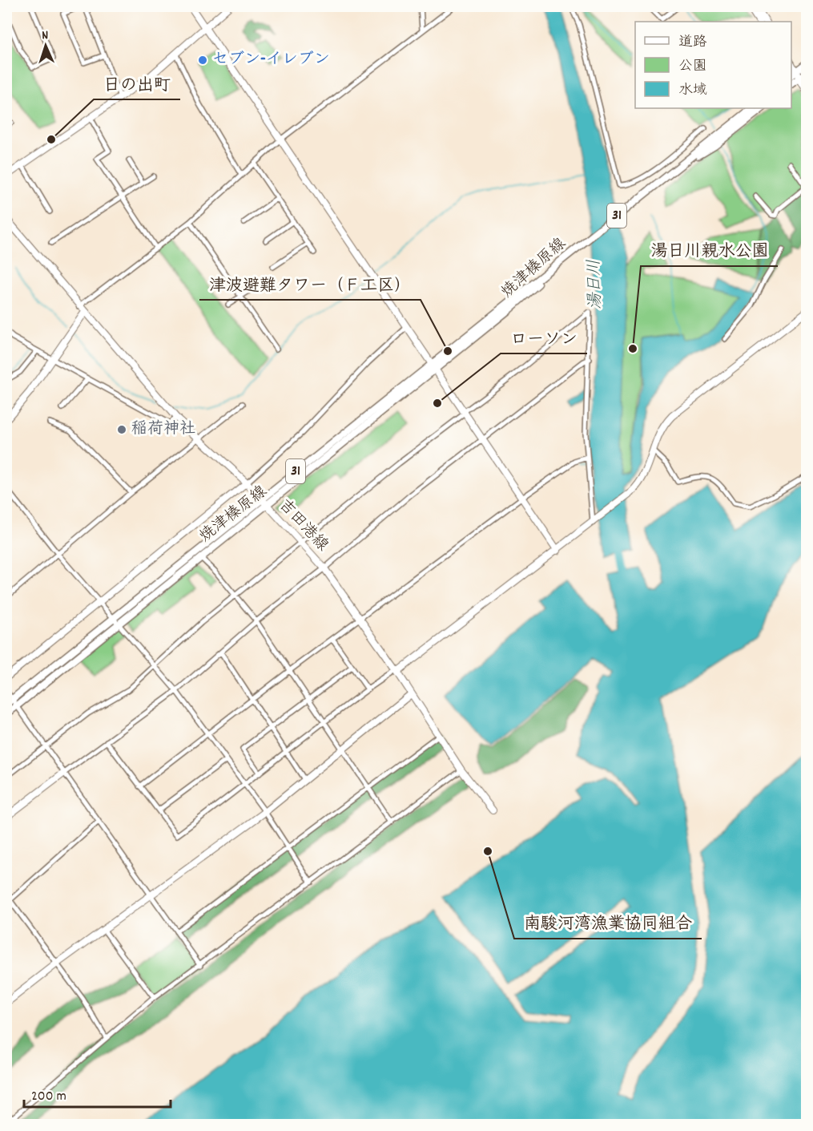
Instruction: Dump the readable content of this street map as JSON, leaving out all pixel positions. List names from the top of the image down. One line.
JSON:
{"streets":{"main road":["31","焼津榛原線"],"street":["吉田港線"]},"crossings":[["焼津榛原線","吉田港線"]],"water":["湯日川"],"places":["セブン-イレブン","日の出町","湯日川親水公園","津波避難タワー（Ｆ工区）","ローソン","稲荷神社","南駿河湾漁業協同組合"],"legend":["道路","公園","水域"],"scale_bar":"200 m","north":"top"}
